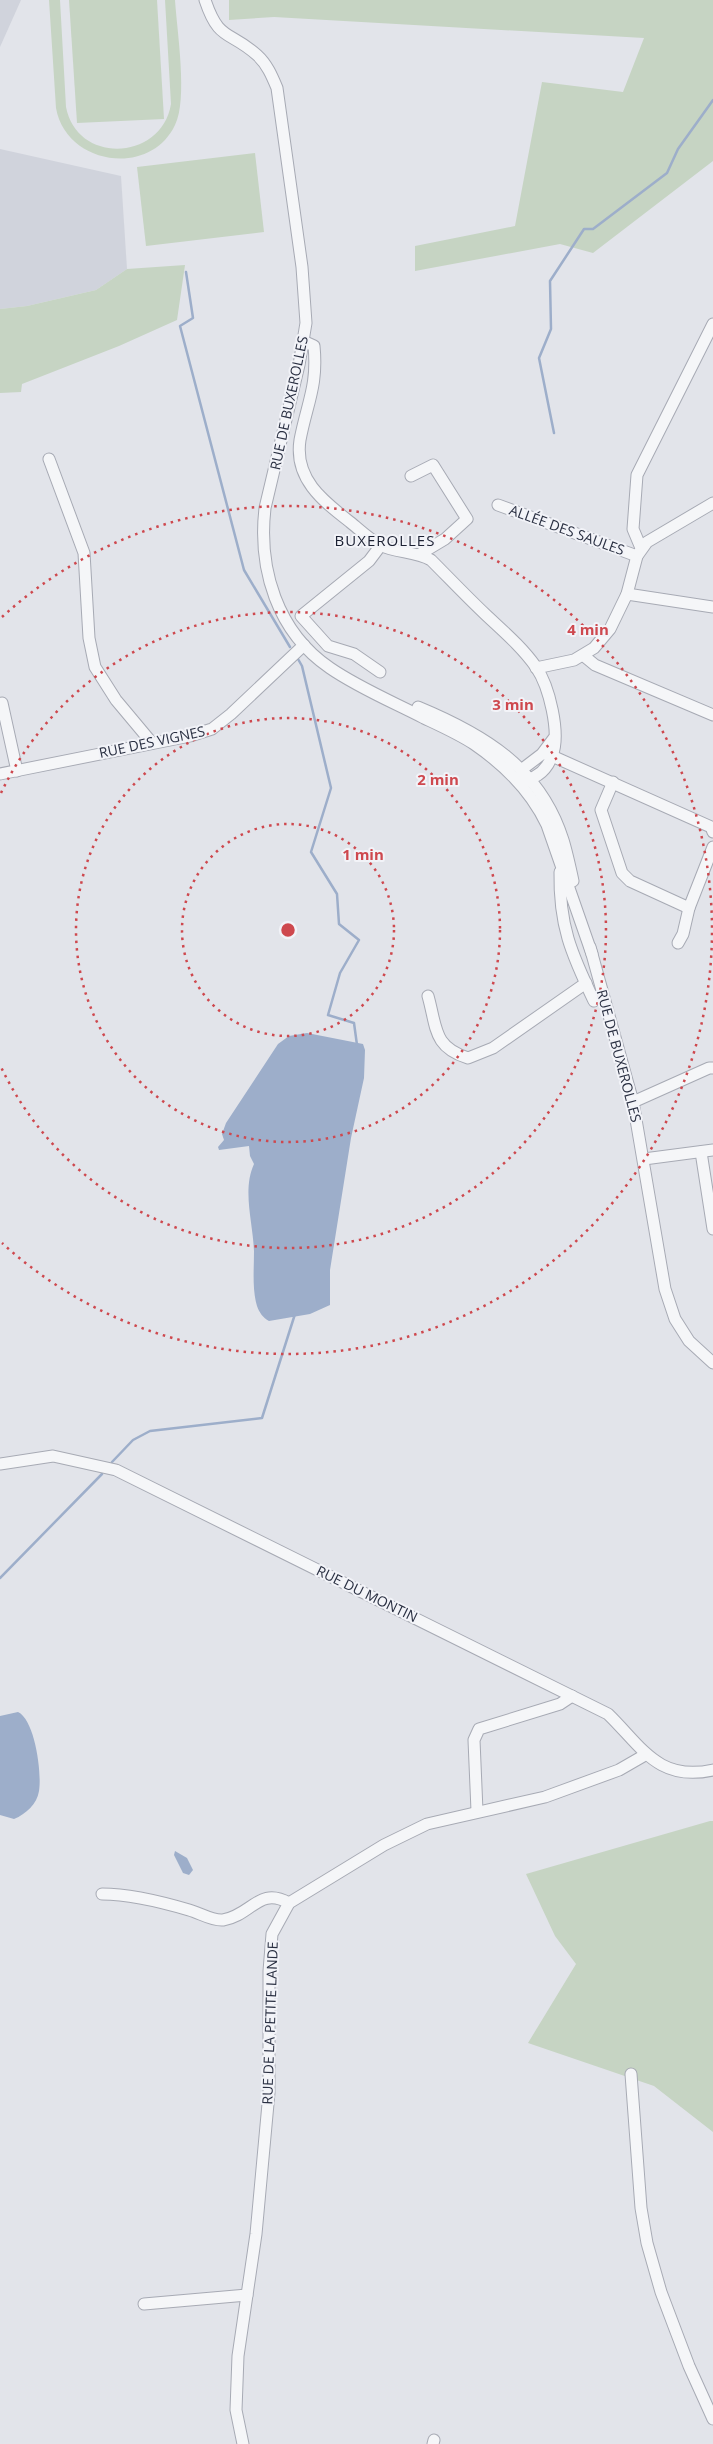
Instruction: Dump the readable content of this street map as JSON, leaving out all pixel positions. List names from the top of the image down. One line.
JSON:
{"streets":{"street":["RUE DE BUXEROLLES","ALLÉE DES SAULES","RUE DES VIGNES","RUE DU MONTIN","RUE DE LA PETITE LANDE"]},"crossings":[["RUE DE BUXEROLLES","RUE DES VIGNES"],["RUE DU MONTIN","RUE DE LA PETITE LANDE"]],"districts":["BUXEROLLES"],"rings":["4 min","3 min","2 min","1 min"]}
